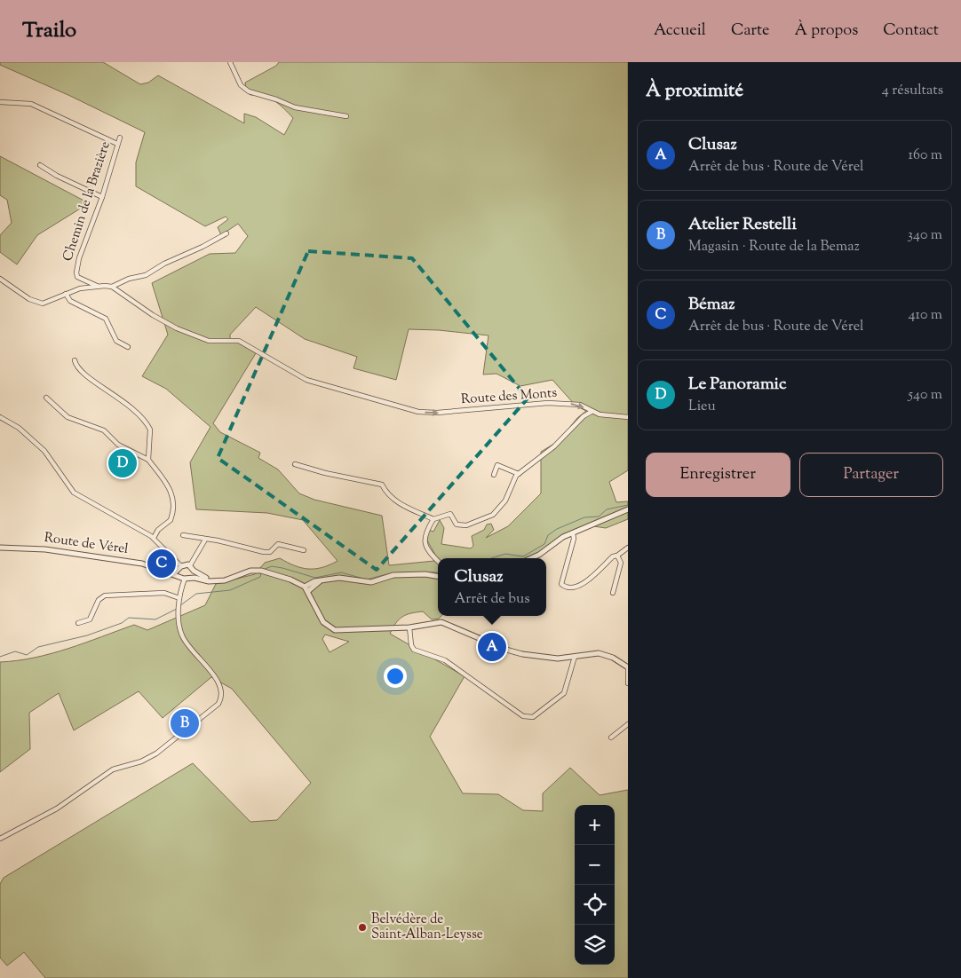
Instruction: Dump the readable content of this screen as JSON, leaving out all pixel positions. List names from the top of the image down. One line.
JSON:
{"streets":{"street":["Chemin de la Brazière","Route des Monts","Route de Vérel"]},"one_way":["Route des Monts"],"places":["Belvédère de Saint-Alban-Leysse"],"page":{"header":"Trailo","nav":["Accueil","Carte","À propos","Contact"],"heading":["À proximité","4 résultats"],"list":[{"mark":"A","name":"Clusaz","note":"Arrêt de bus · Route de Vérel","value":"160 m"},{"mark":"B","name":"Atelier Restelli","note":"Magasin · Route de la Bemaz","value":"340 m"},{"mark":"C","name":"Bémaz","note":"Arrêt de bus · Route de Vérel","value":"410 m"},{"mark":"D","name":"Le Panoramic","note":"Lieu","value":"540 m"}],"buttons":["Enregistrer","Partager"],"pins":["D","C","A","B"],"popup":["Clusaz","Arrêt de bus"],"map_buttons":["+","−"]}}
